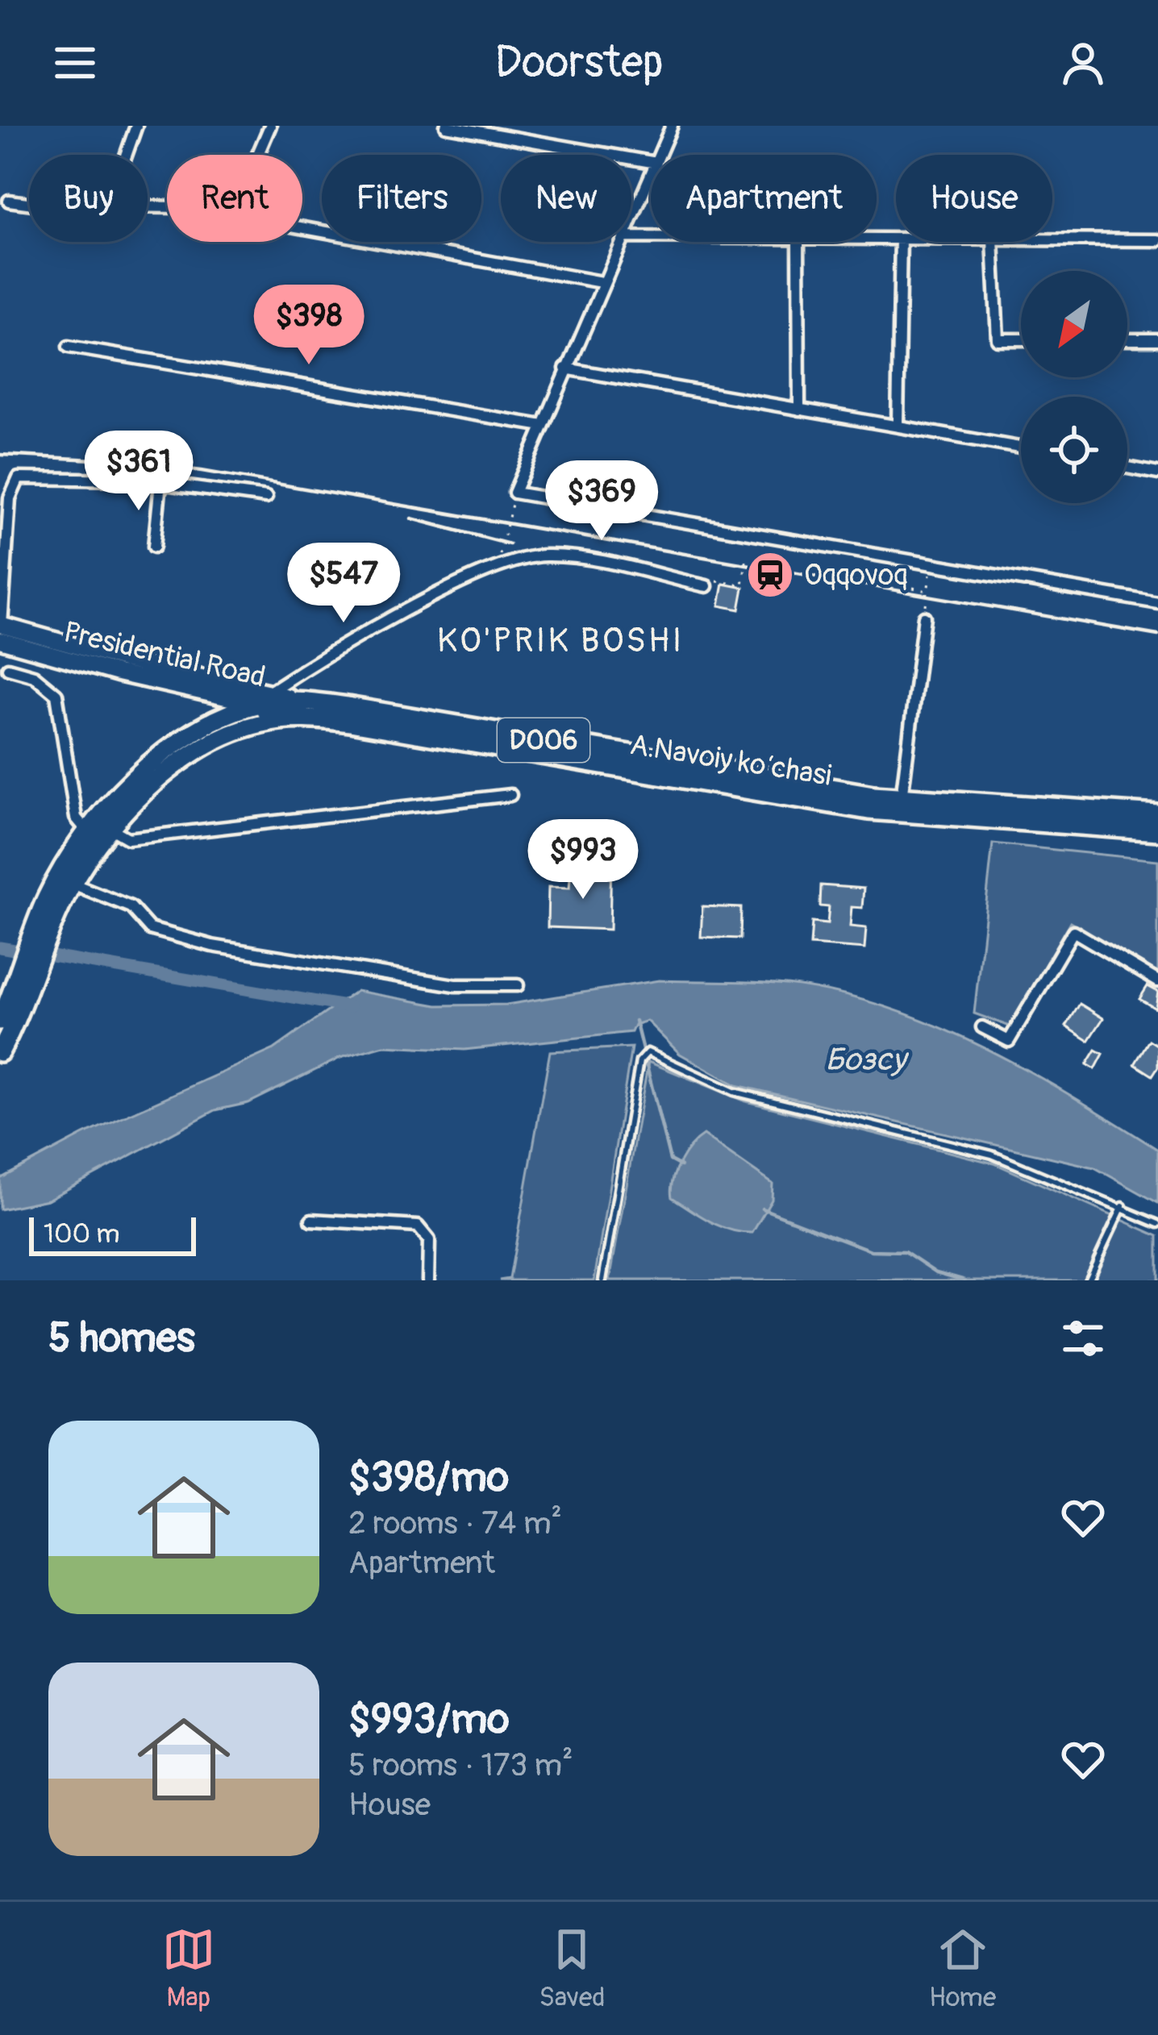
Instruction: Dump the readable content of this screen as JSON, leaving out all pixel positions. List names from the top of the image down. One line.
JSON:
{"streets":{"main road":["D006"],"street":["Presidential Road"]},"crossings":[["Presidential Road","D006"]],"districts":["KO'PRIK BOSHI"],"water":["Бозсу"],"places":{"station":["Oqqovoq"]},"scale_bar":"100 m","north":"bottom left","page":{"header":"Doorstep","chip":["Buy","Rent","Filters","New","Apartment","House"],"price":["$398","$361","$369","$547","$993"],"scale":"100 m","heading":"5 homes","list":[{"name":"$398/mo","note":"2 rooms · 74 m² · Apartment"},{"name":"$993/mo","note":"5 rooms · 173 m² · House"}],"tabs":["Map","Saved","Home"]}}
